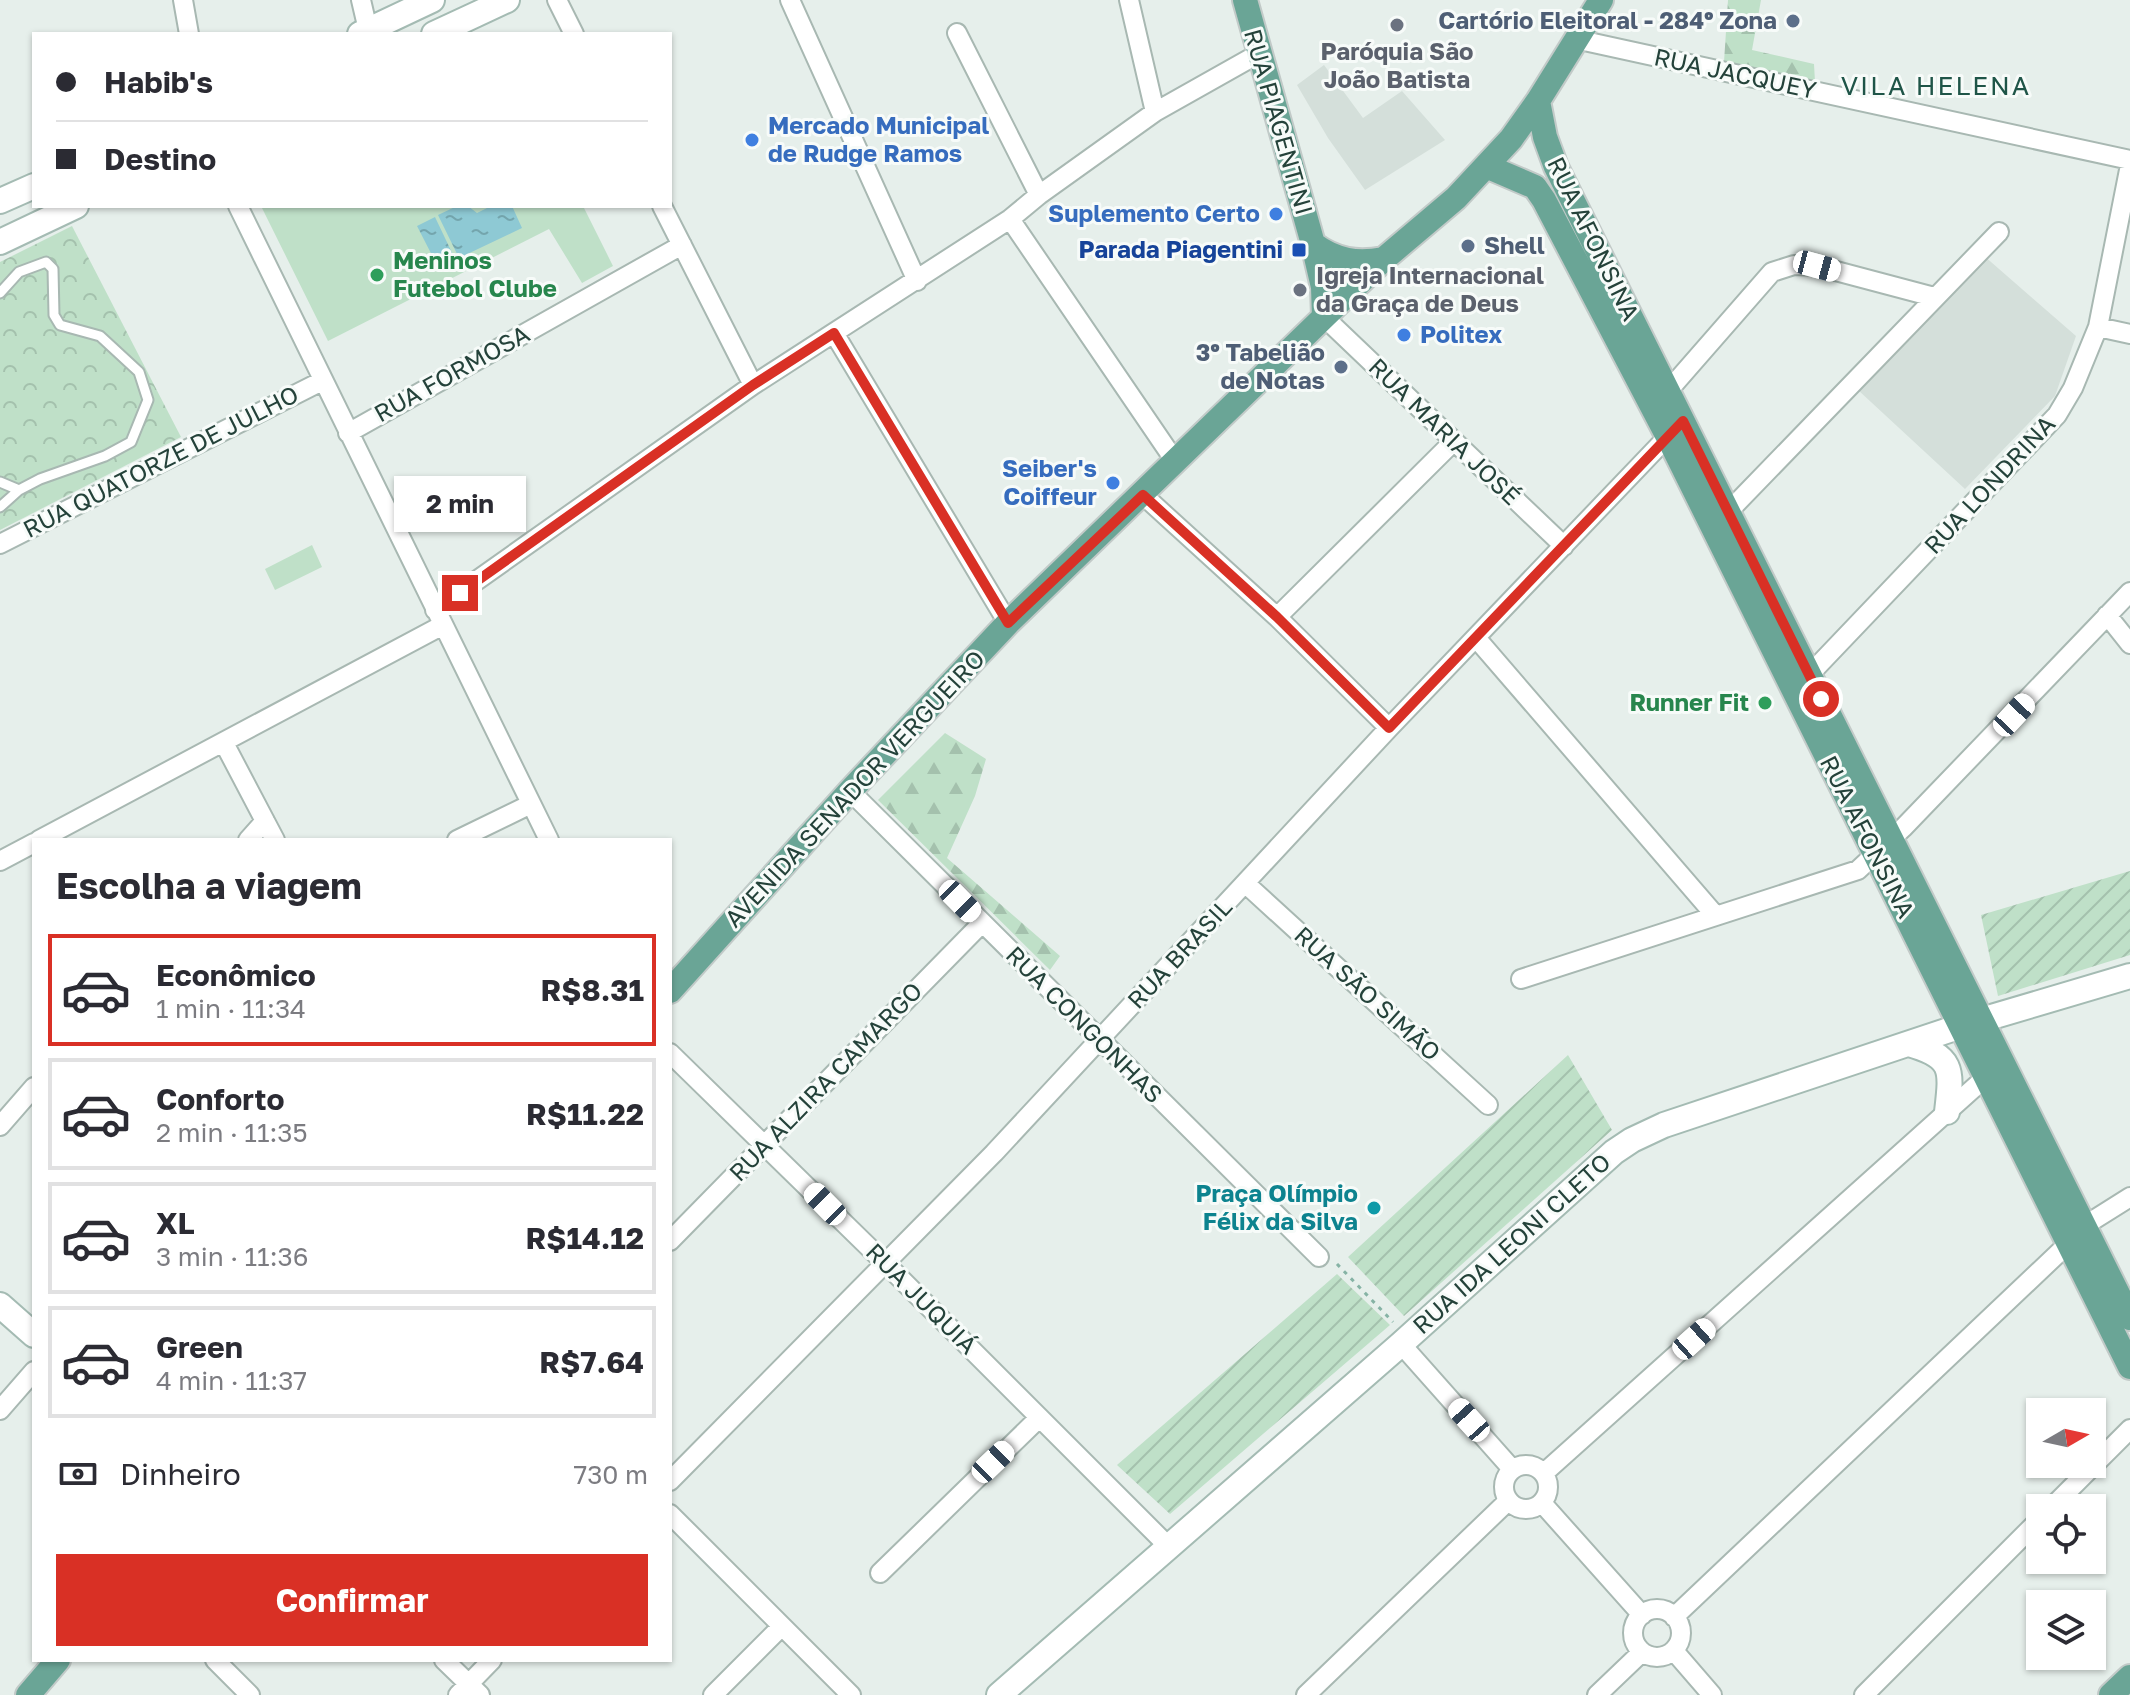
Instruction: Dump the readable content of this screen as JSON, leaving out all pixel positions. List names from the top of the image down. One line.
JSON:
{"streets":{"main road":["RUA PIAGENTINI","RUA AFONSINA","AVENIDA SENADOR VERGUEIRO"],"street":["RUA JACQUEY","RUA FORMOSA","RUA MARIA JOSÉ","RUA QUATORZE DE JULHO","RUA LONDRINA","RUA BRASIL","RUA SÃO SIMÃO","RUA CONGONHAS","RUA ALZIRA CAMARGO","RUA IDA LEONI CLETO","RUA JUQUIÁ"]},"crossings":[["RUA JACQUEY","RUA LONDRINA"],["RUA JACQUEY","AVENIDA SENADOR VERGUEIRO"],["RUA PIAGENTINI","RUA MARIA JOSÉ"],["RUA PIAGENTINI","AVENIDA SENADOR VERGUEIRO"],["RUA AFONSINA","RUA LONDRINA"],["RUA AFONSINA","AVENIDA SENADOR VERGUEIRO"],["RUA AFONSINA","RUA BRASIL"],["RUA AFONSINA","RUA IDA LEONI CLETO"],["RUA MARIA JOSÉ","AVENIDA SENADOR VERGUEIRO"],["RUA MARIA JOSÉ","RUA BRASIL"],["AVENIDA SENADOR VERGUEIRO","RUA CONGONHAS"],["RUA BRASIL","RUA SÃO SIMÃO"],["RUA BRASIL","RUA CONGONHAS"],["RUA BRASIL","RUA JUQUIÁ"],["RUA CONGONHAS","RUA ALZIRA CAMARGO"],["RUA ALZIRA CAMARGO","RUA JUQUIÁ"],["RUA IDA LEONI CLETO","RUA JUQUIÁ"]],"districts":["VILA HELENA"],"places":{"other":["Cartório Eleitoral - 284º Zona","Paróquia São João Batista","Mercado Municipal de Rudge Ramos","Suplemento Certo","Shell","Meninos Futebol Clube","Igreja Internacional da Graça de Deus","Politex","3º Tabelião de Notas","Seiber's Coiffeur","Runner Fit","Praça Olímpio Félix da Silva"],"transit":["Parada Piagentini"]},"north":"right","page":{"banner":["Habib's","Destino"],"bubble":"2 min","heading":"Escolha a viagem","list":[{"name":"Econômico","note":"1 min · 11:34","value":"R$8.31"},{"name":"Conforto","note":"2 min · 11:35","value":"R$11.22"},{"name":"XL","note":"3 min · 11:36","value":"R$14.12"},{"name":"Green","note":"4 min · 11:37","value":"R$7.64"}],"pay":["Dinheiro","730 m"],"buttons":"Confirmar"}}
